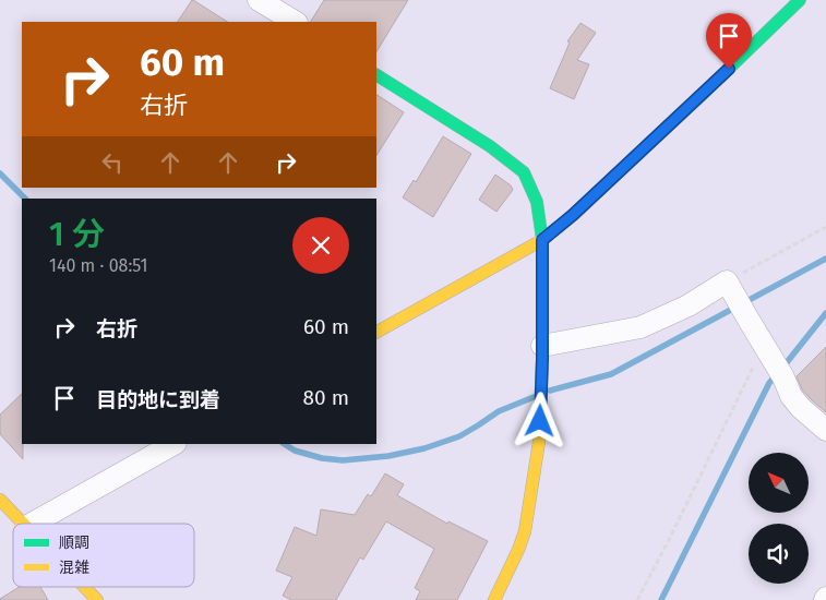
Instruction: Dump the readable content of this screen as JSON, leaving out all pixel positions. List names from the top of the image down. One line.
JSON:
{"legend":["順調","混雑"],"north":"top left","page":{"turn":["60 m","右折"],"heading":["1 分","140 m · 08:51"],"list":[{"name":"右折","value":"60 m"},{"name":"目的地に到着","value":"80 m"}]}}
